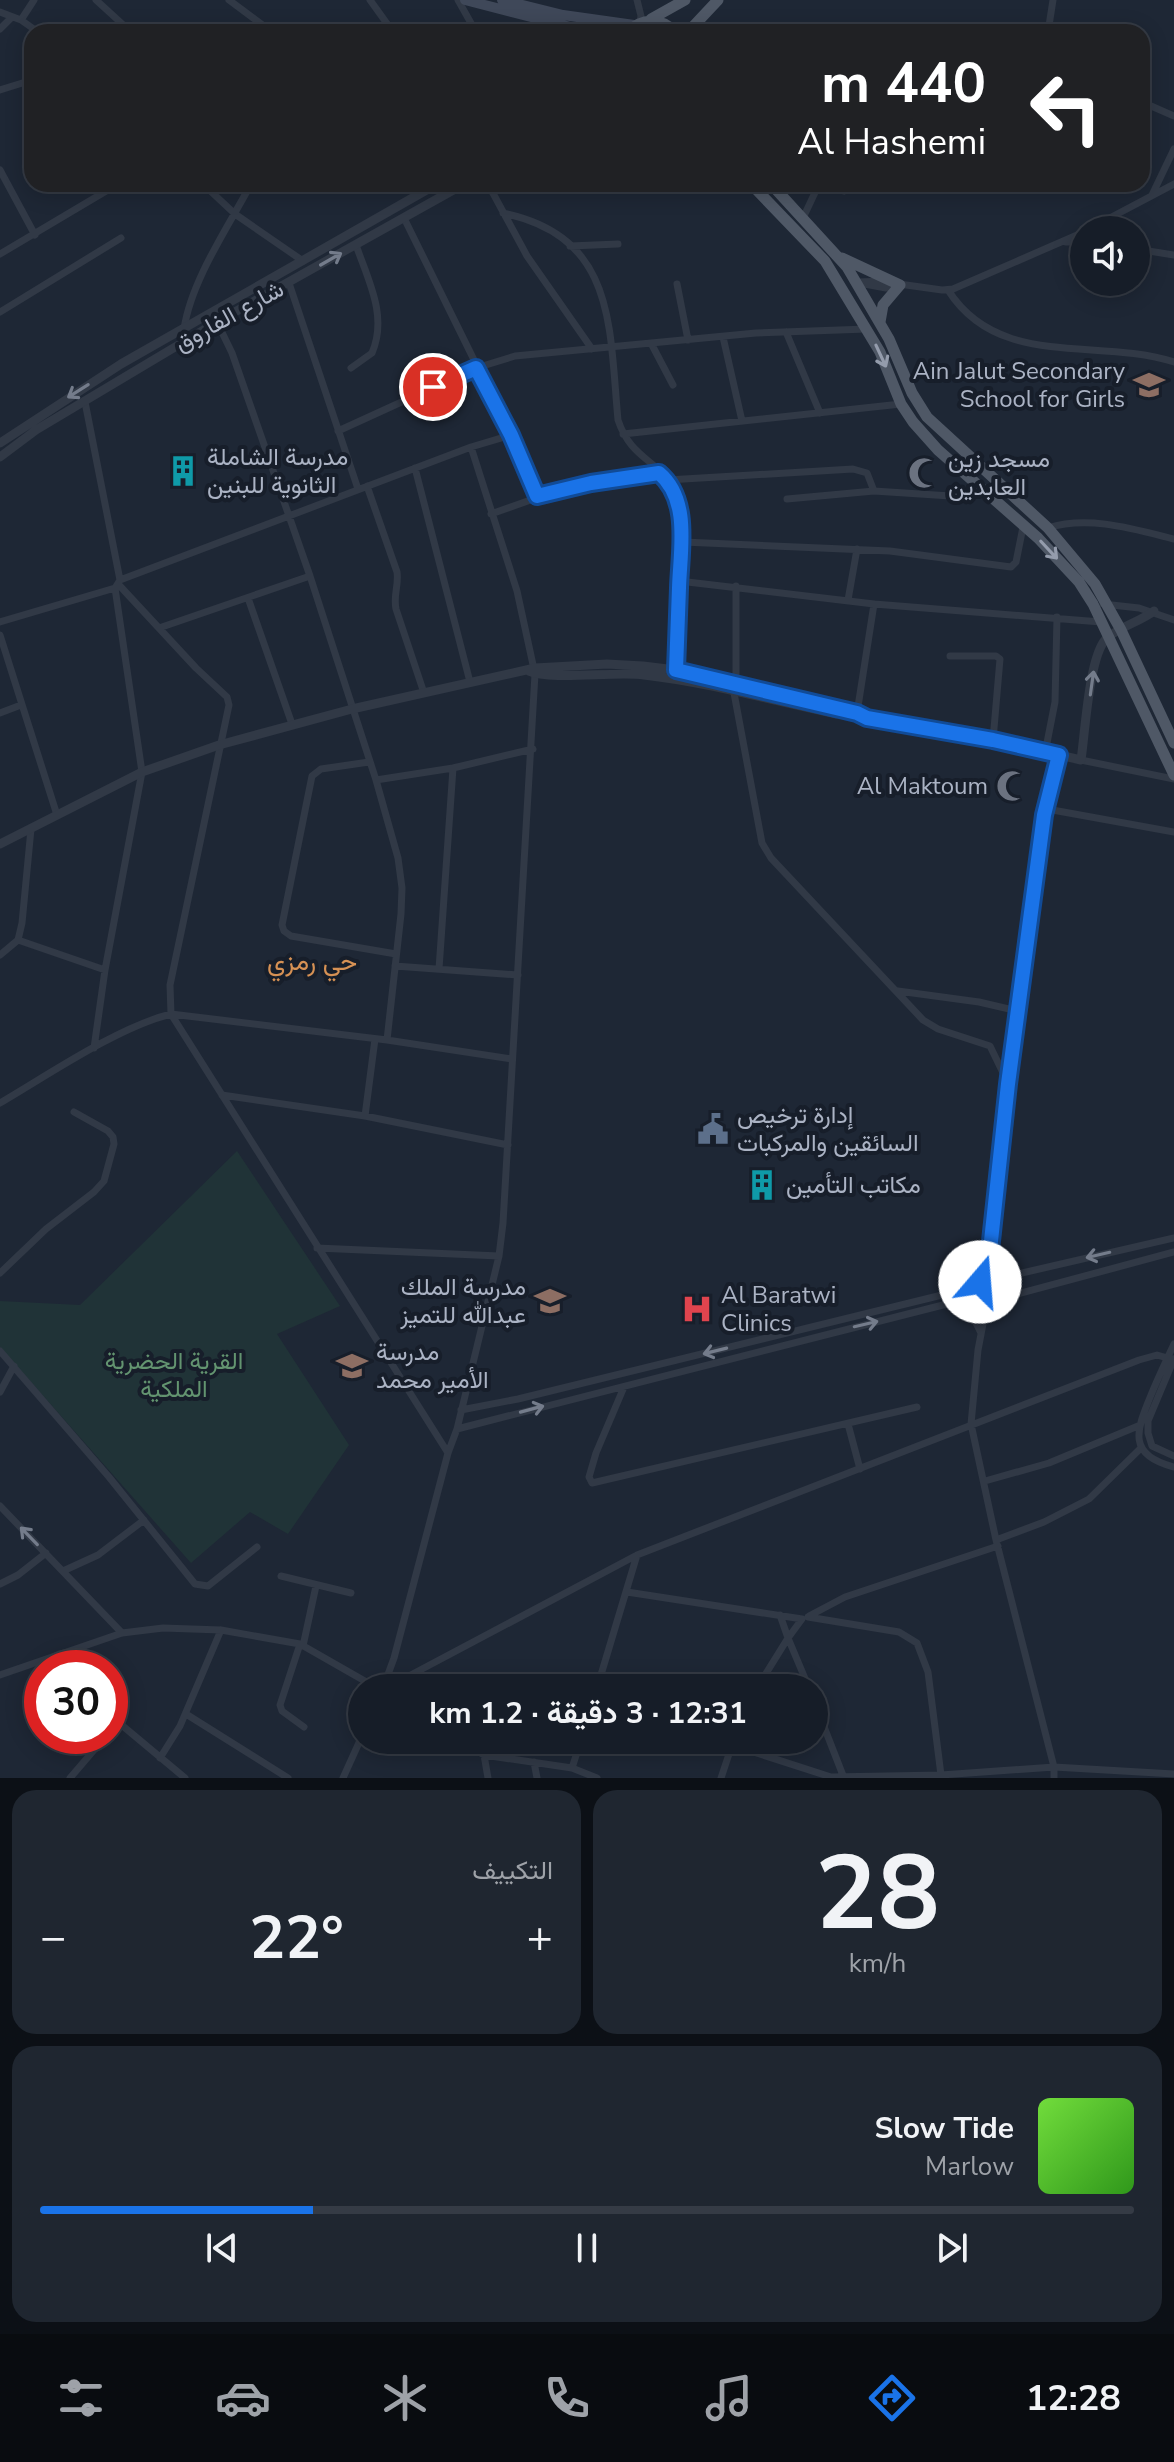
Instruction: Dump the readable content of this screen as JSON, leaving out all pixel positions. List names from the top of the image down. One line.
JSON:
{"streets":{"street":["شارع الفاروق"]},"districts":["حي رمزي"],"parks":["القرية الحضرية الملكية"],"places":{"school or university":["Ain Jalut Secondary School for Girls","مدرسة الملك عبدالله للتميز","مدرسة الأمير محمد"],"building":["مدرسة الشاملة الثانوية للبنين","مكاتب التأمين"],"mosque":["مسجد زين العابدين","Al Maktoum"],"public building":["إدارة ترخيص السائقين والمركبات"],"hospital":["Al Baratwi Clinics"]},"page":{"turn":["440 m","Al Hashemi"],"limit":"30","trip":"12:31 · 3 دقيقة · 1.2 km","tile":[["28","km/h"],"التكييف"],"heat":["−","22°","+"],"song":["Slow Tide","Marlow"],"tabs":"12:28"}}
